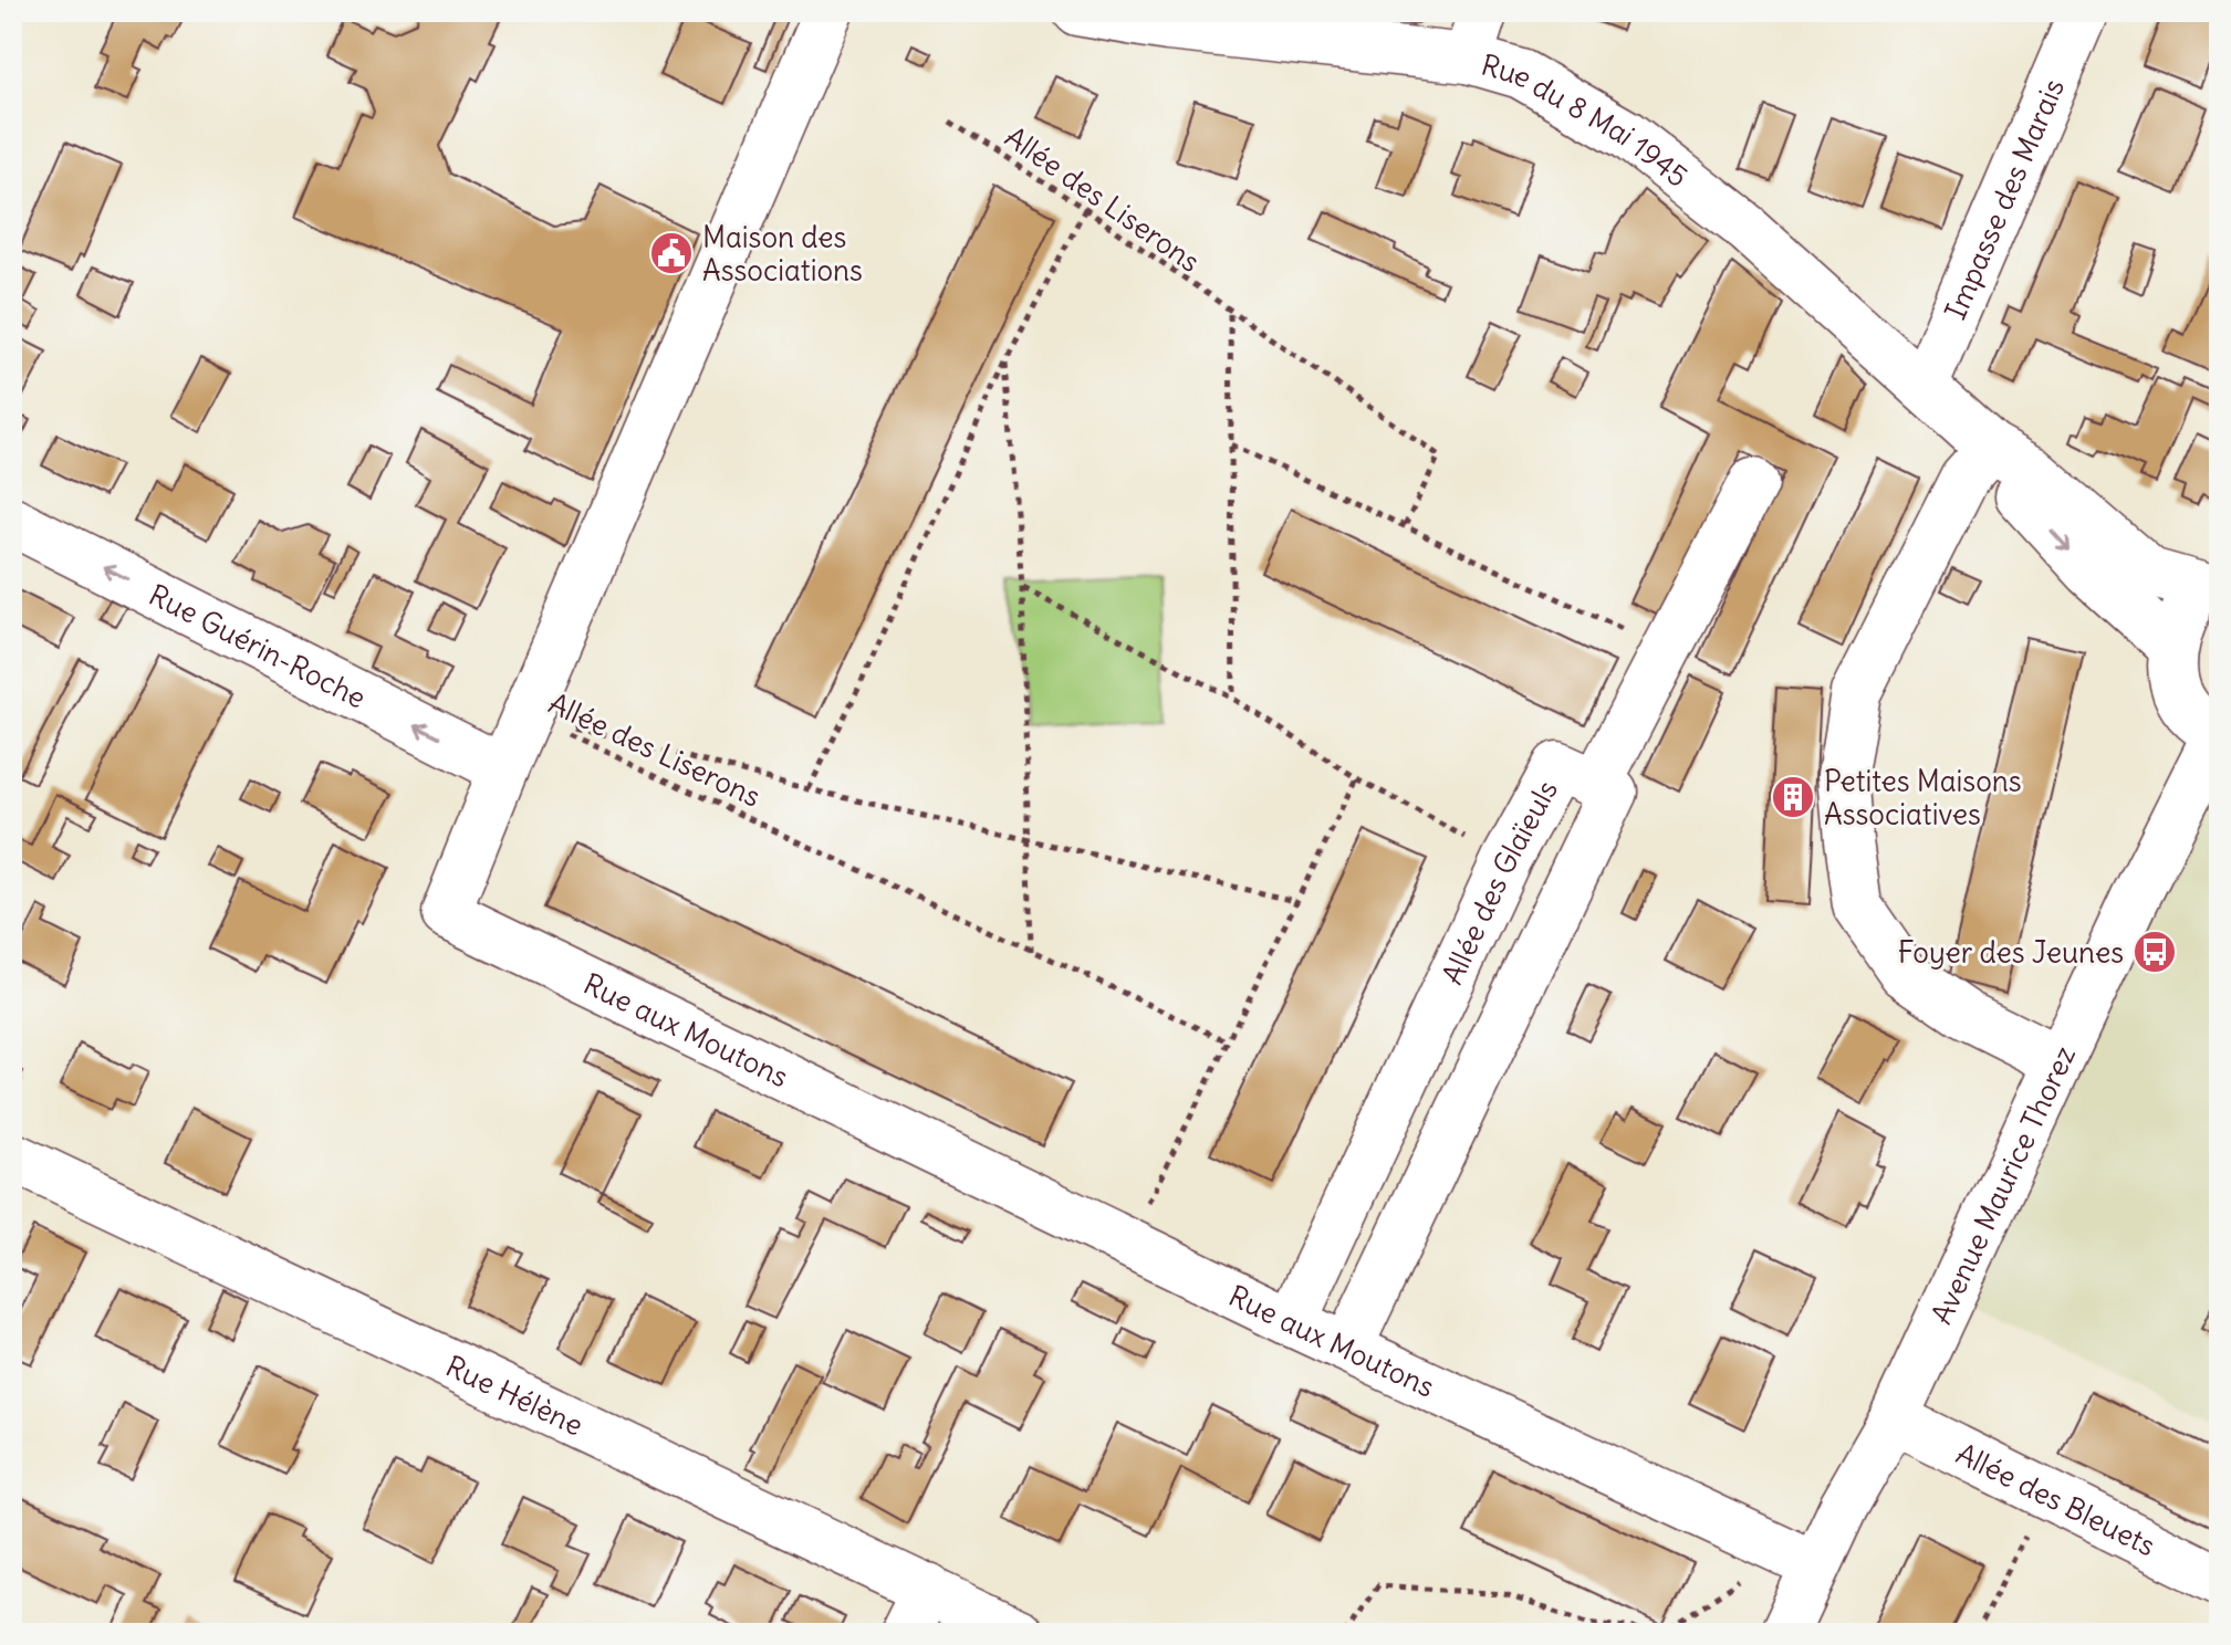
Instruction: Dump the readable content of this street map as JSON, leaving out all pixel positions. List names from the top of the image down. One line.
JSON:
{"streets":{"street":["Rue du 8 Mai 1945","Impasse des Marais","Rue Guérin-Roche","Allée des Glaïeuls","Rue aux Moutons","Avenue Maurice Thorez","Rue Hélène","Allée des Bleuets"],"path":["Allée des Liserons"]},"crossings":[["Rue du 8 Mai 1945","Impasse des Marais"],["Allée des Liserons","Rue aux Moutons"],["Rue Guérin-Roche","Rue aux Moutons"],["Allée des Glaïeuls","Rue aux Moutons"],["Rue aux Moutons","Avenue Maurice Thorez"],["Avenue Maurice Thorez","Allée des Bleuets"]],"one_way":["Rue Guérin-Roche"],"places":{"public building":["Maison des Associations"],"building":["Petites Maisons Associatives"],"bus stop":["Foyer des Jeunes"]}}
